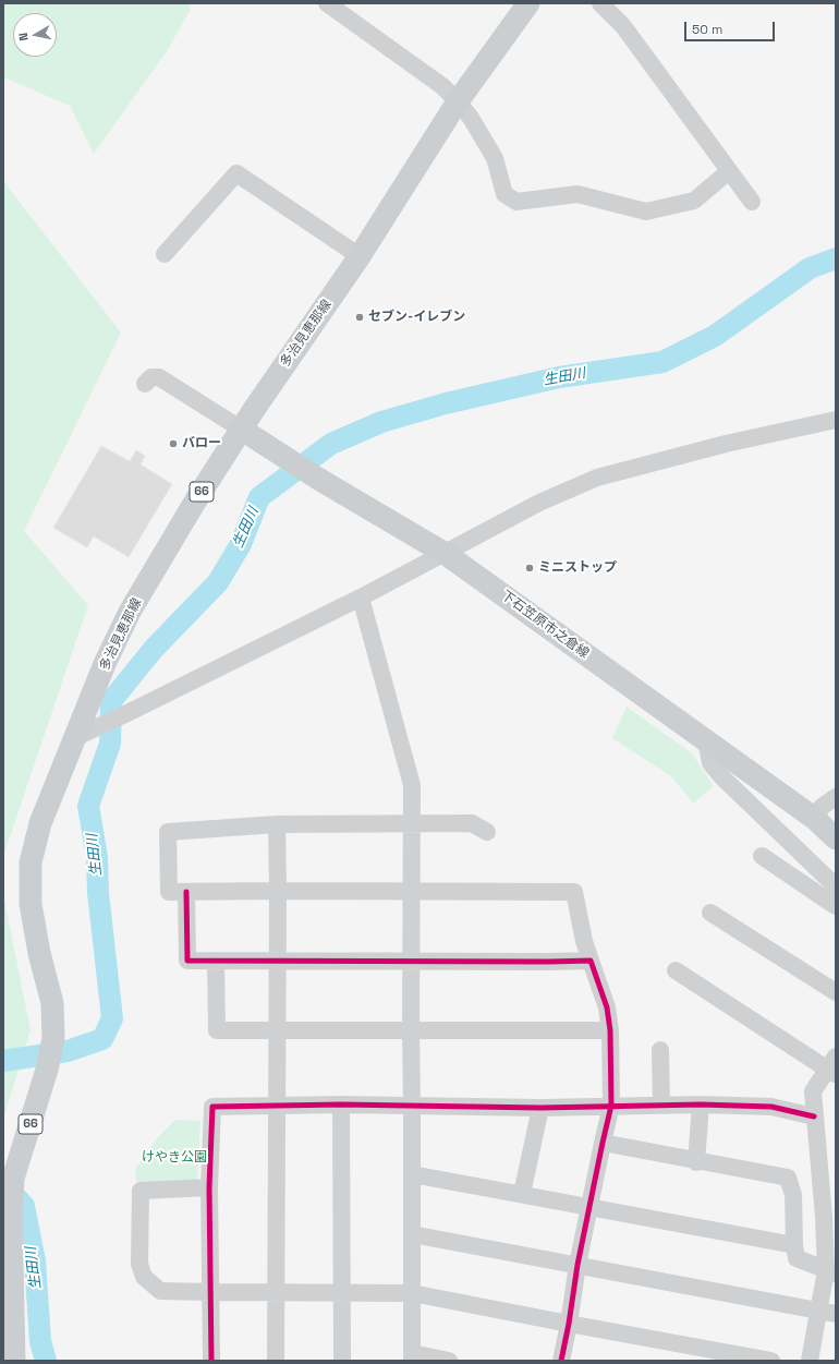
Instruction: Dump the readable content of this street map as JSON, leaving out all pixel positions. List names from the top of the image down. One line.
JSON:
{"streets":{"main road":["多治見恵那線","66","下石笠原市之倉線"]},"crossings":[["多治見恵那線","下石笠原市之倉線"]],"water":["生田川"],"parks":["けやき公園"],"places":["セブン-イレブン","バロー","ミニストップ"],"scale_bar":"50 m","north":"left"}
